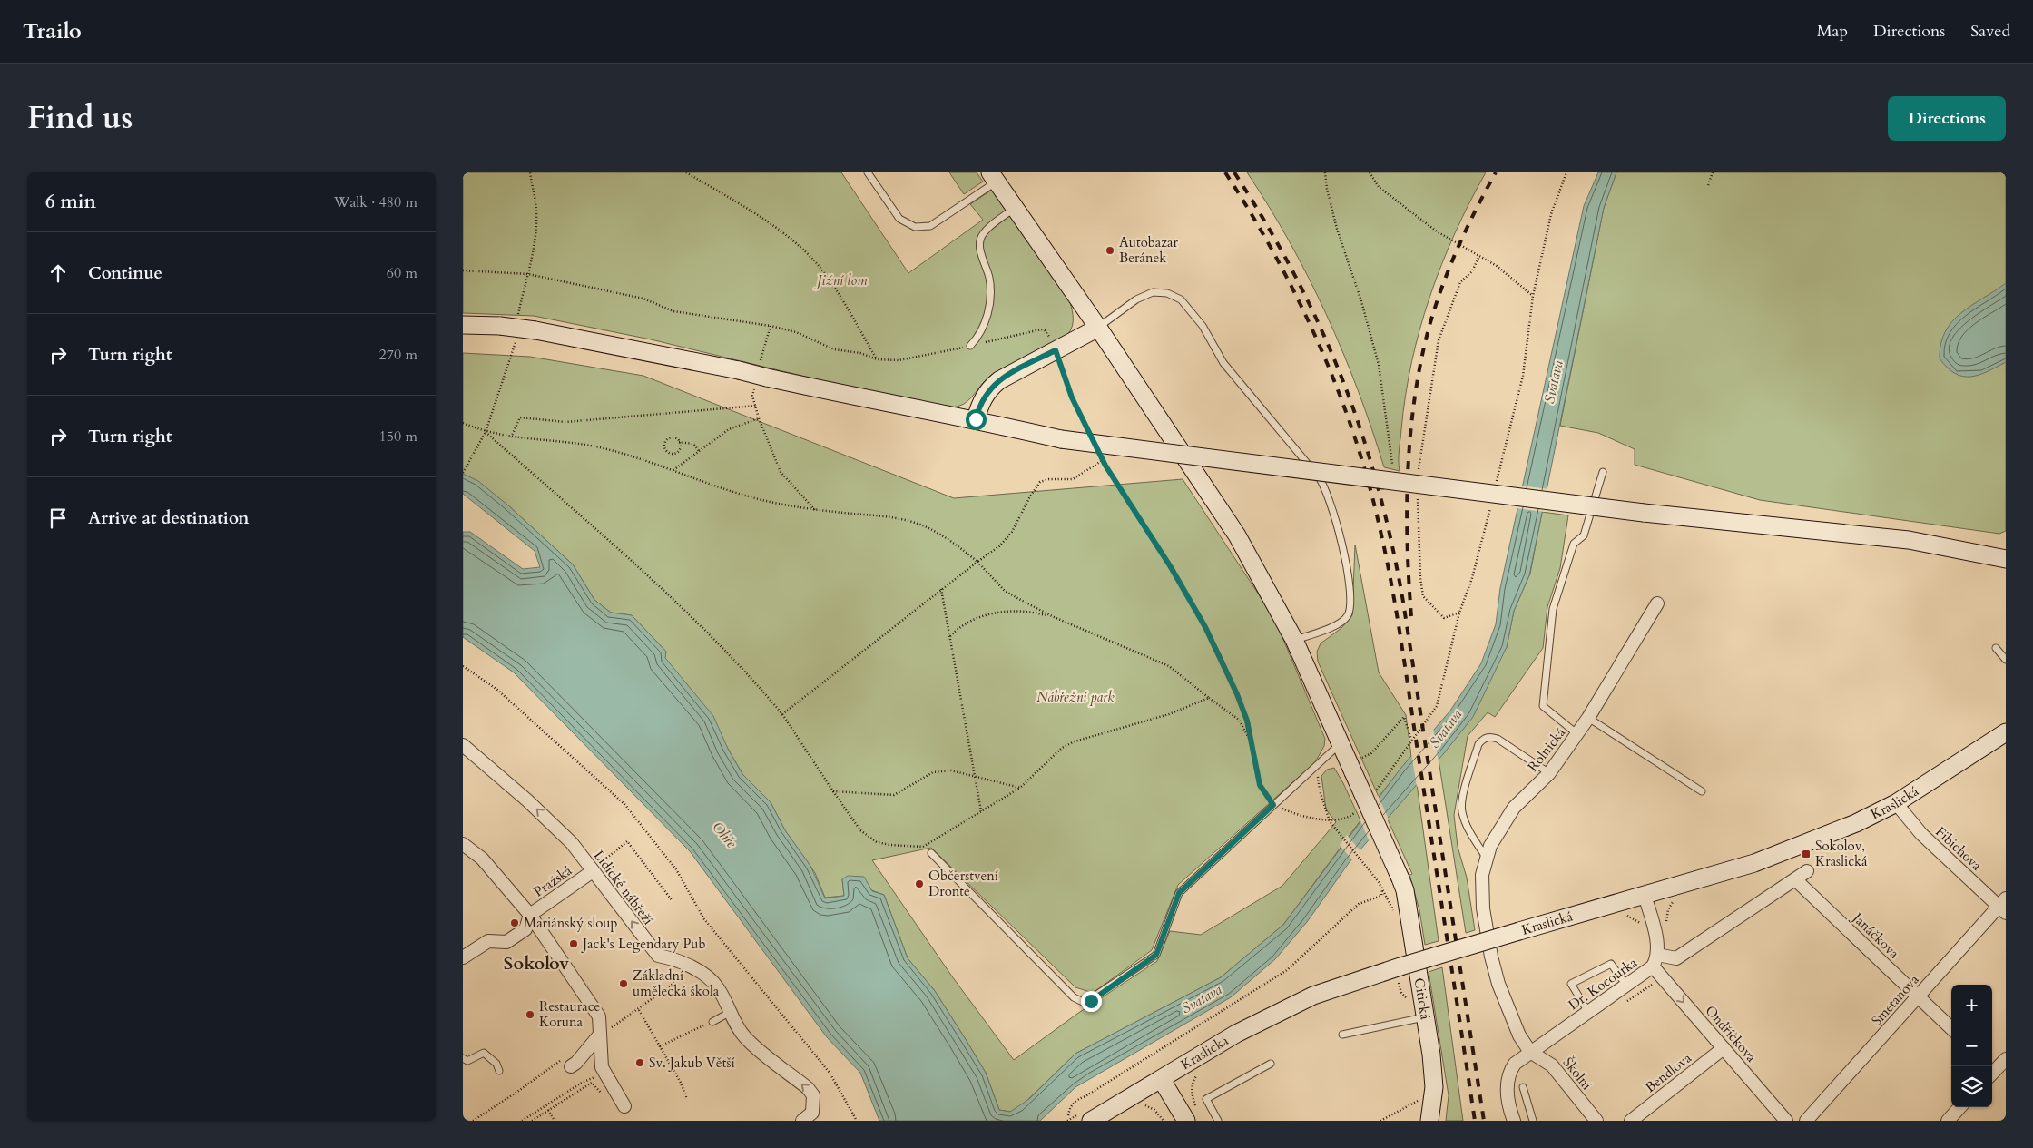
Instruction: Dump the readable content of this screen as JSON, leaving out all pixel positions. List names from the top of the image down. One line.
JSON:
{"streets":{"street":["Rolnická","Kraslická","Fibichova","Pražská","Lidické nábřeží","Janáčkova","Dr. Kocourka","Citická","Smetanova","Ondříčkova","Bendlova","Školní"]},"crossings":[["Rolnická","Dr. Kocourka"],["Rolnická","Školní"],["Kraslická","Fibichova"],["Fibichova","Smetanova"],["Pražská","Lidické nábřeží"],["Janáčkova","Smetanova"],["Dr. Kocourka","Ondříčkova"],["Dr. Kocourka","Školní"],["Ondříčkova","Bendlova"]],"one_way":["Ondříčkova"],"districts":["Sokolov"],"water":["Svatava","Ohře"],"parks":["Jižní lom","Nábřežní park"],"places":{"other":["Autobazar Beránek","Občerstvení Dronte","Mariánský sloup","Jack's Legendary Pub","Základní umělecká škola","Restaurace Koruna","Sv. Jakub Větší"],"transit":["Sokolov, Kraslická"]},"page":{"header":"Trailo","nav":["Map","Directions","Saved"],"title":"Find us","buttons":"Directions","heading":["6 min","Walk · 480 m"],"list":[["Continue","60 m"],["Turn right","270 m"],["Turn right","150 m"],"Arrive at destination"],"map_buttons":["+","−"]}}
